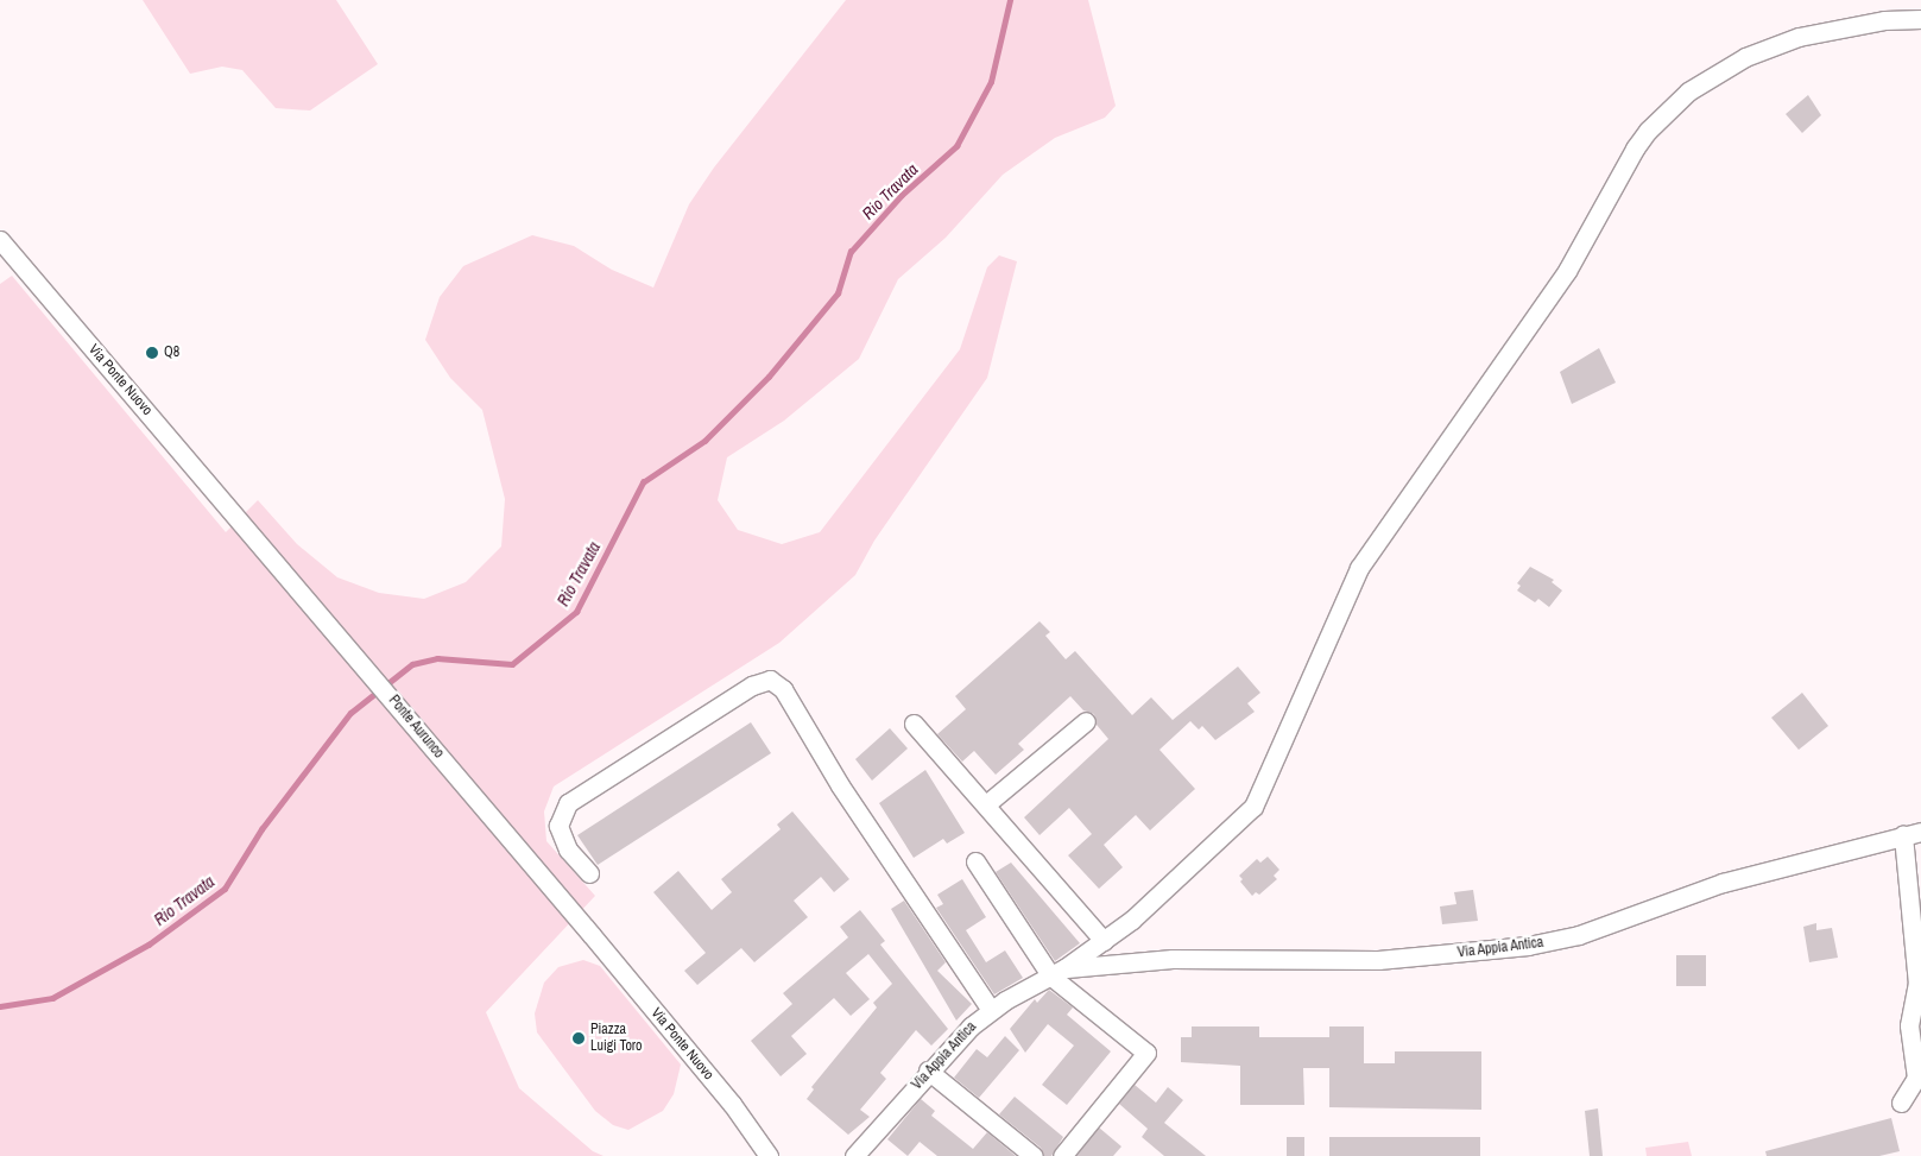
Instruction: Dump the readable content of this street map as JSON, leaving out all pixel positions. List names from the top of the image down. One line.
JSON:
{"streets":{"street":["Via Ponte Nuovo","Ponte Aurunco","Via Appia Antica"]},"crossings":[["Via Ponte Nuovo","Ponte Aurunco"]],"water":["Rio Travata"],"places":["Q8","Piazza Luigi Toro"]}
